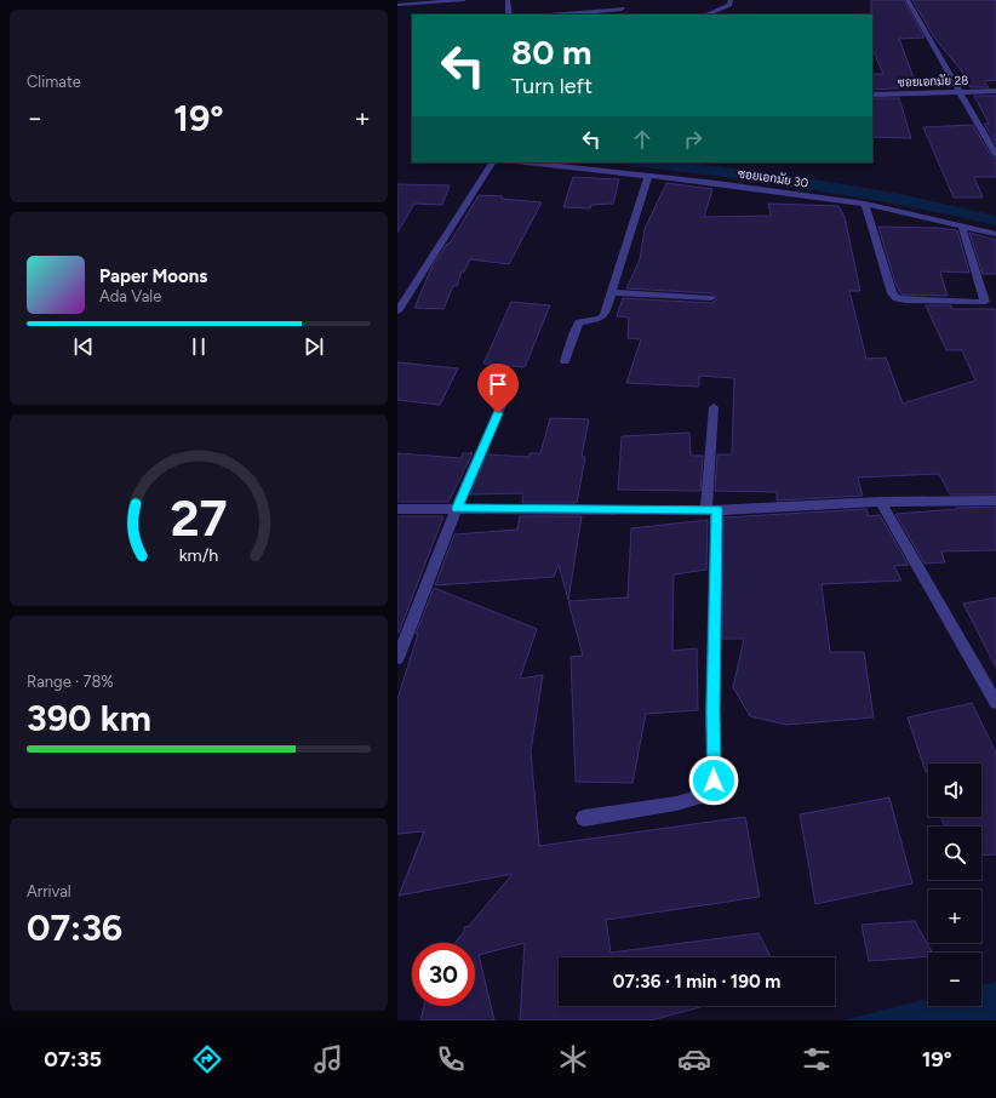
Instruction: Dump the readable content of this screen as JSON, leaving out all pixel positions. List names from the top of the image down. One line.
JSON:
{"streets":{"street":["ซอยเอกมัย 28","ซอยเอกมัย 30"]},"page":{"tile":["Climate",["Range · 78%","390 km"],["Arrival","07:36"]],"turn":["80 m","Turn left"],"heat":["−","19°","+"],"song":["Paper Moons","Ada Vale"],"map_buttons":["+","−"],"limit":"30","trip":"07:36 · 1 min · 190 m","tabs":["07:35","19°"],"gauge":["27","km/h"]}}
